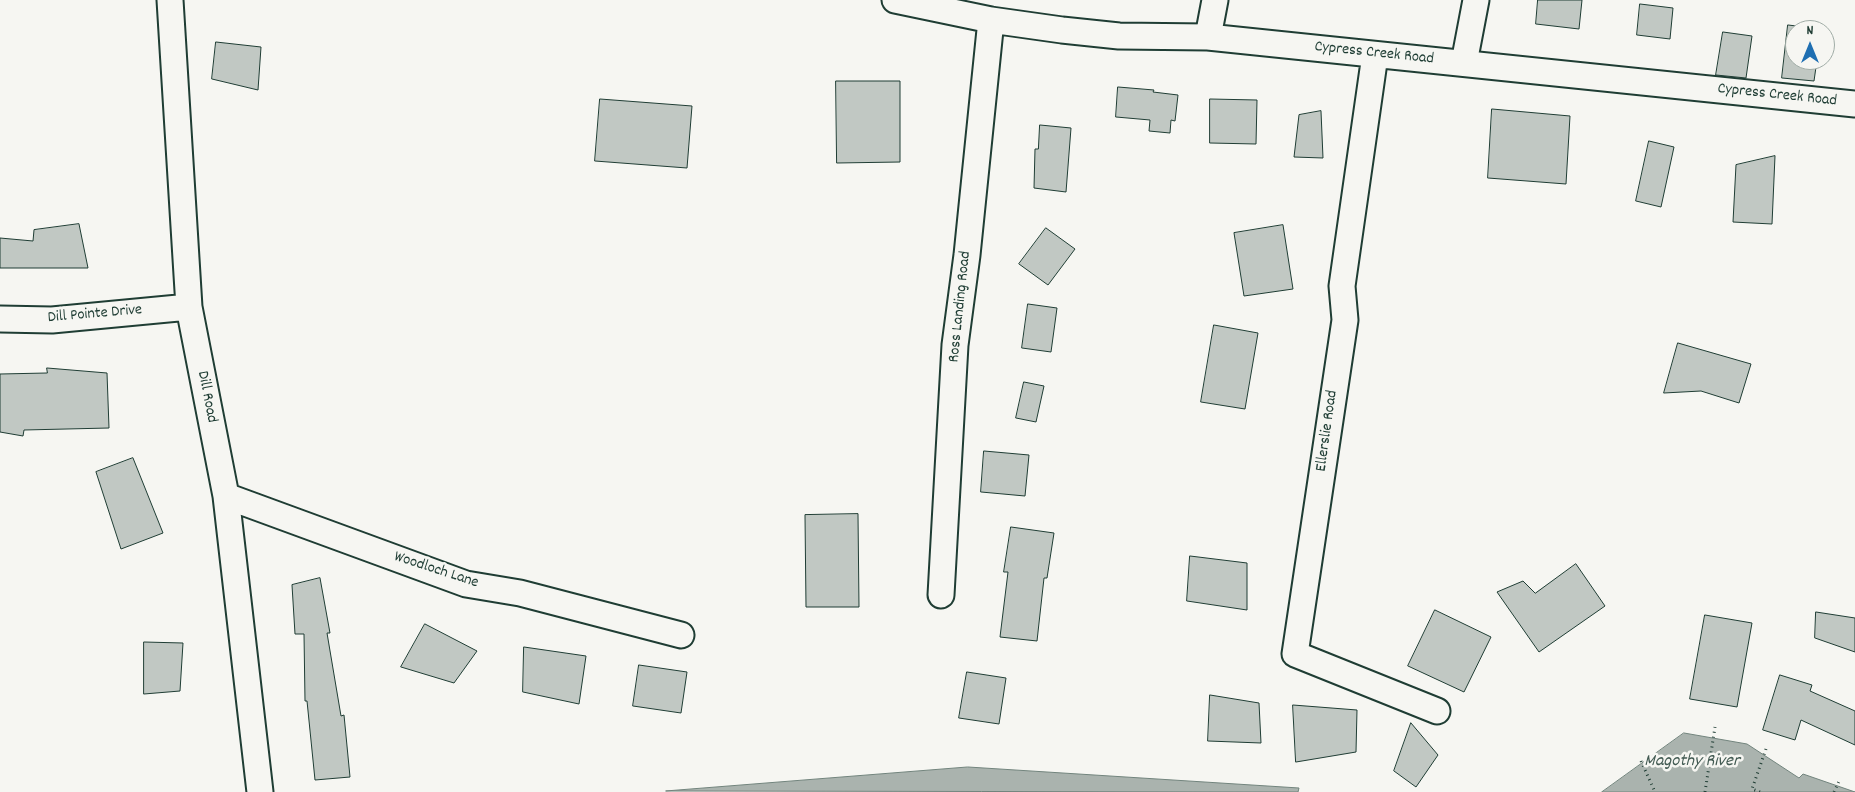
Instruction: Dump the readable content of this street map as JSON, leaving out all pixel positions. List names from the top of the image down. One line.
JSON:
{"streets":{"street":["Cypress Creek Road","Ross Landing Road","Dill Pointe Drive","Dill Road","Ellerslie Road","Woodloch Lane"]},"crossings":[["Cypress Creek Road","Ross Landing Road"],["Cypress Creek Road","Ellerslie Road"],["Dill Pointe Drive","Dill Road"],["Dill Road","Woodloch Lane"]],"water":["Magothy River"],"north":"top"}
